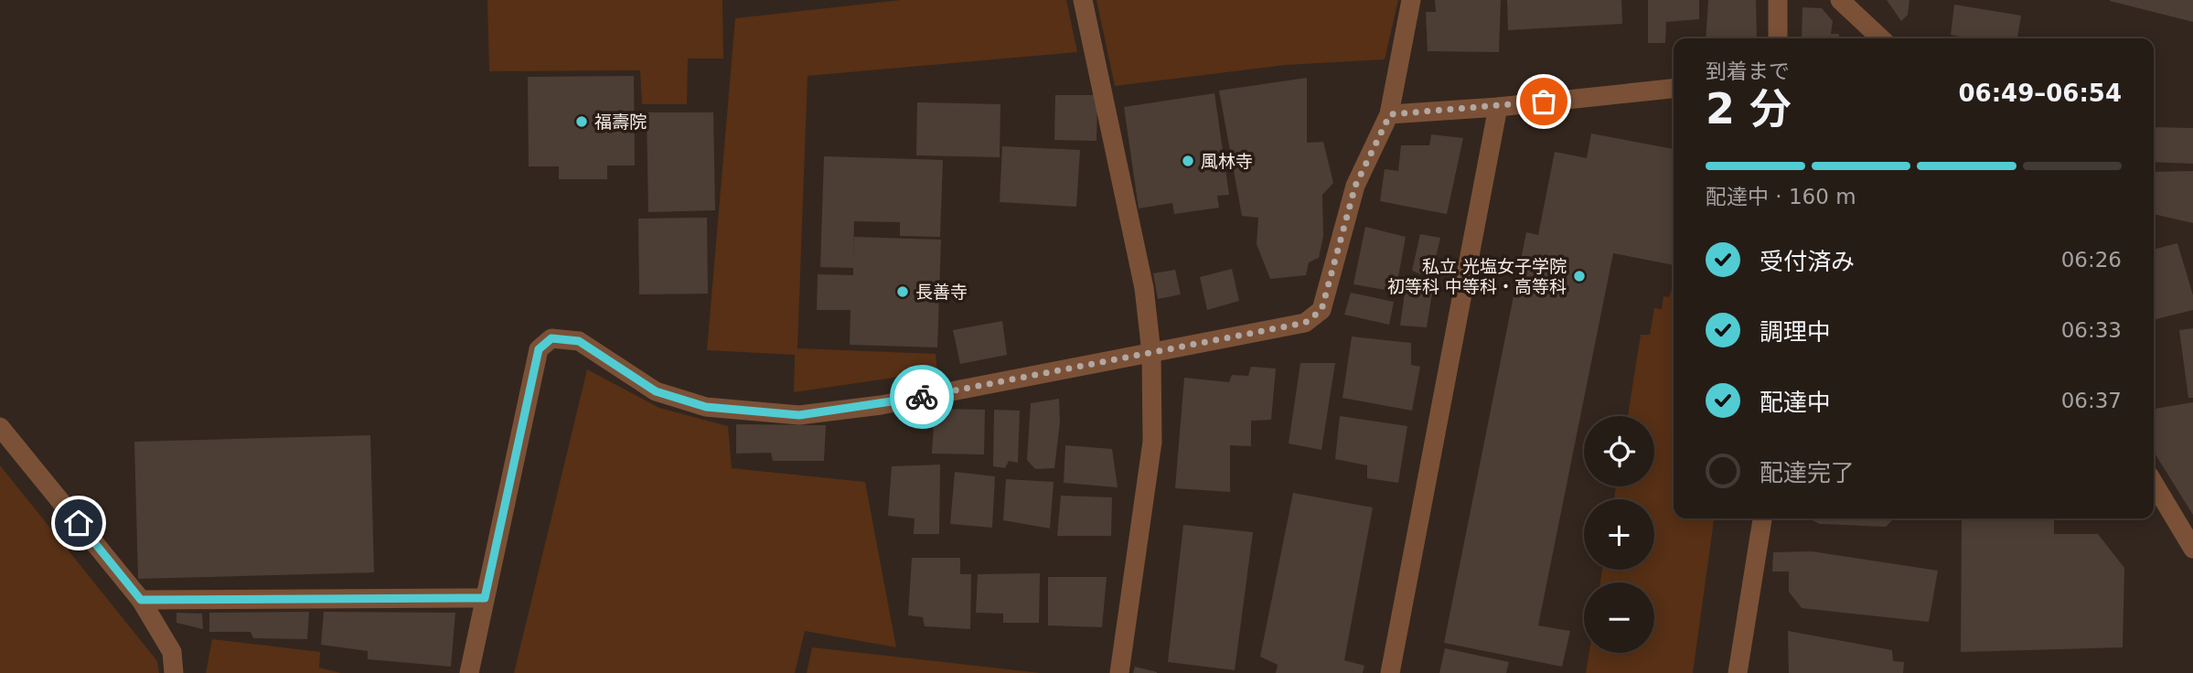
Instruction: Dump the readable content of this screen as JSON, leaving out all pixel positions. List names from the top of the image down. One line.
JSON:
{"places":["福壽院","風林寺","私立 光塩女子学院 初等科 中等科・高等科","長善寺"],"page":{"heading":["2 分","到着まで","06:49–06:54"],"bar":"配達中 · 160 m","list":[["受付済み","06:26"],["調理中","06:33"],["配達中","06:37"],"配達完了"],"map_buttons":["+","−"]}}
